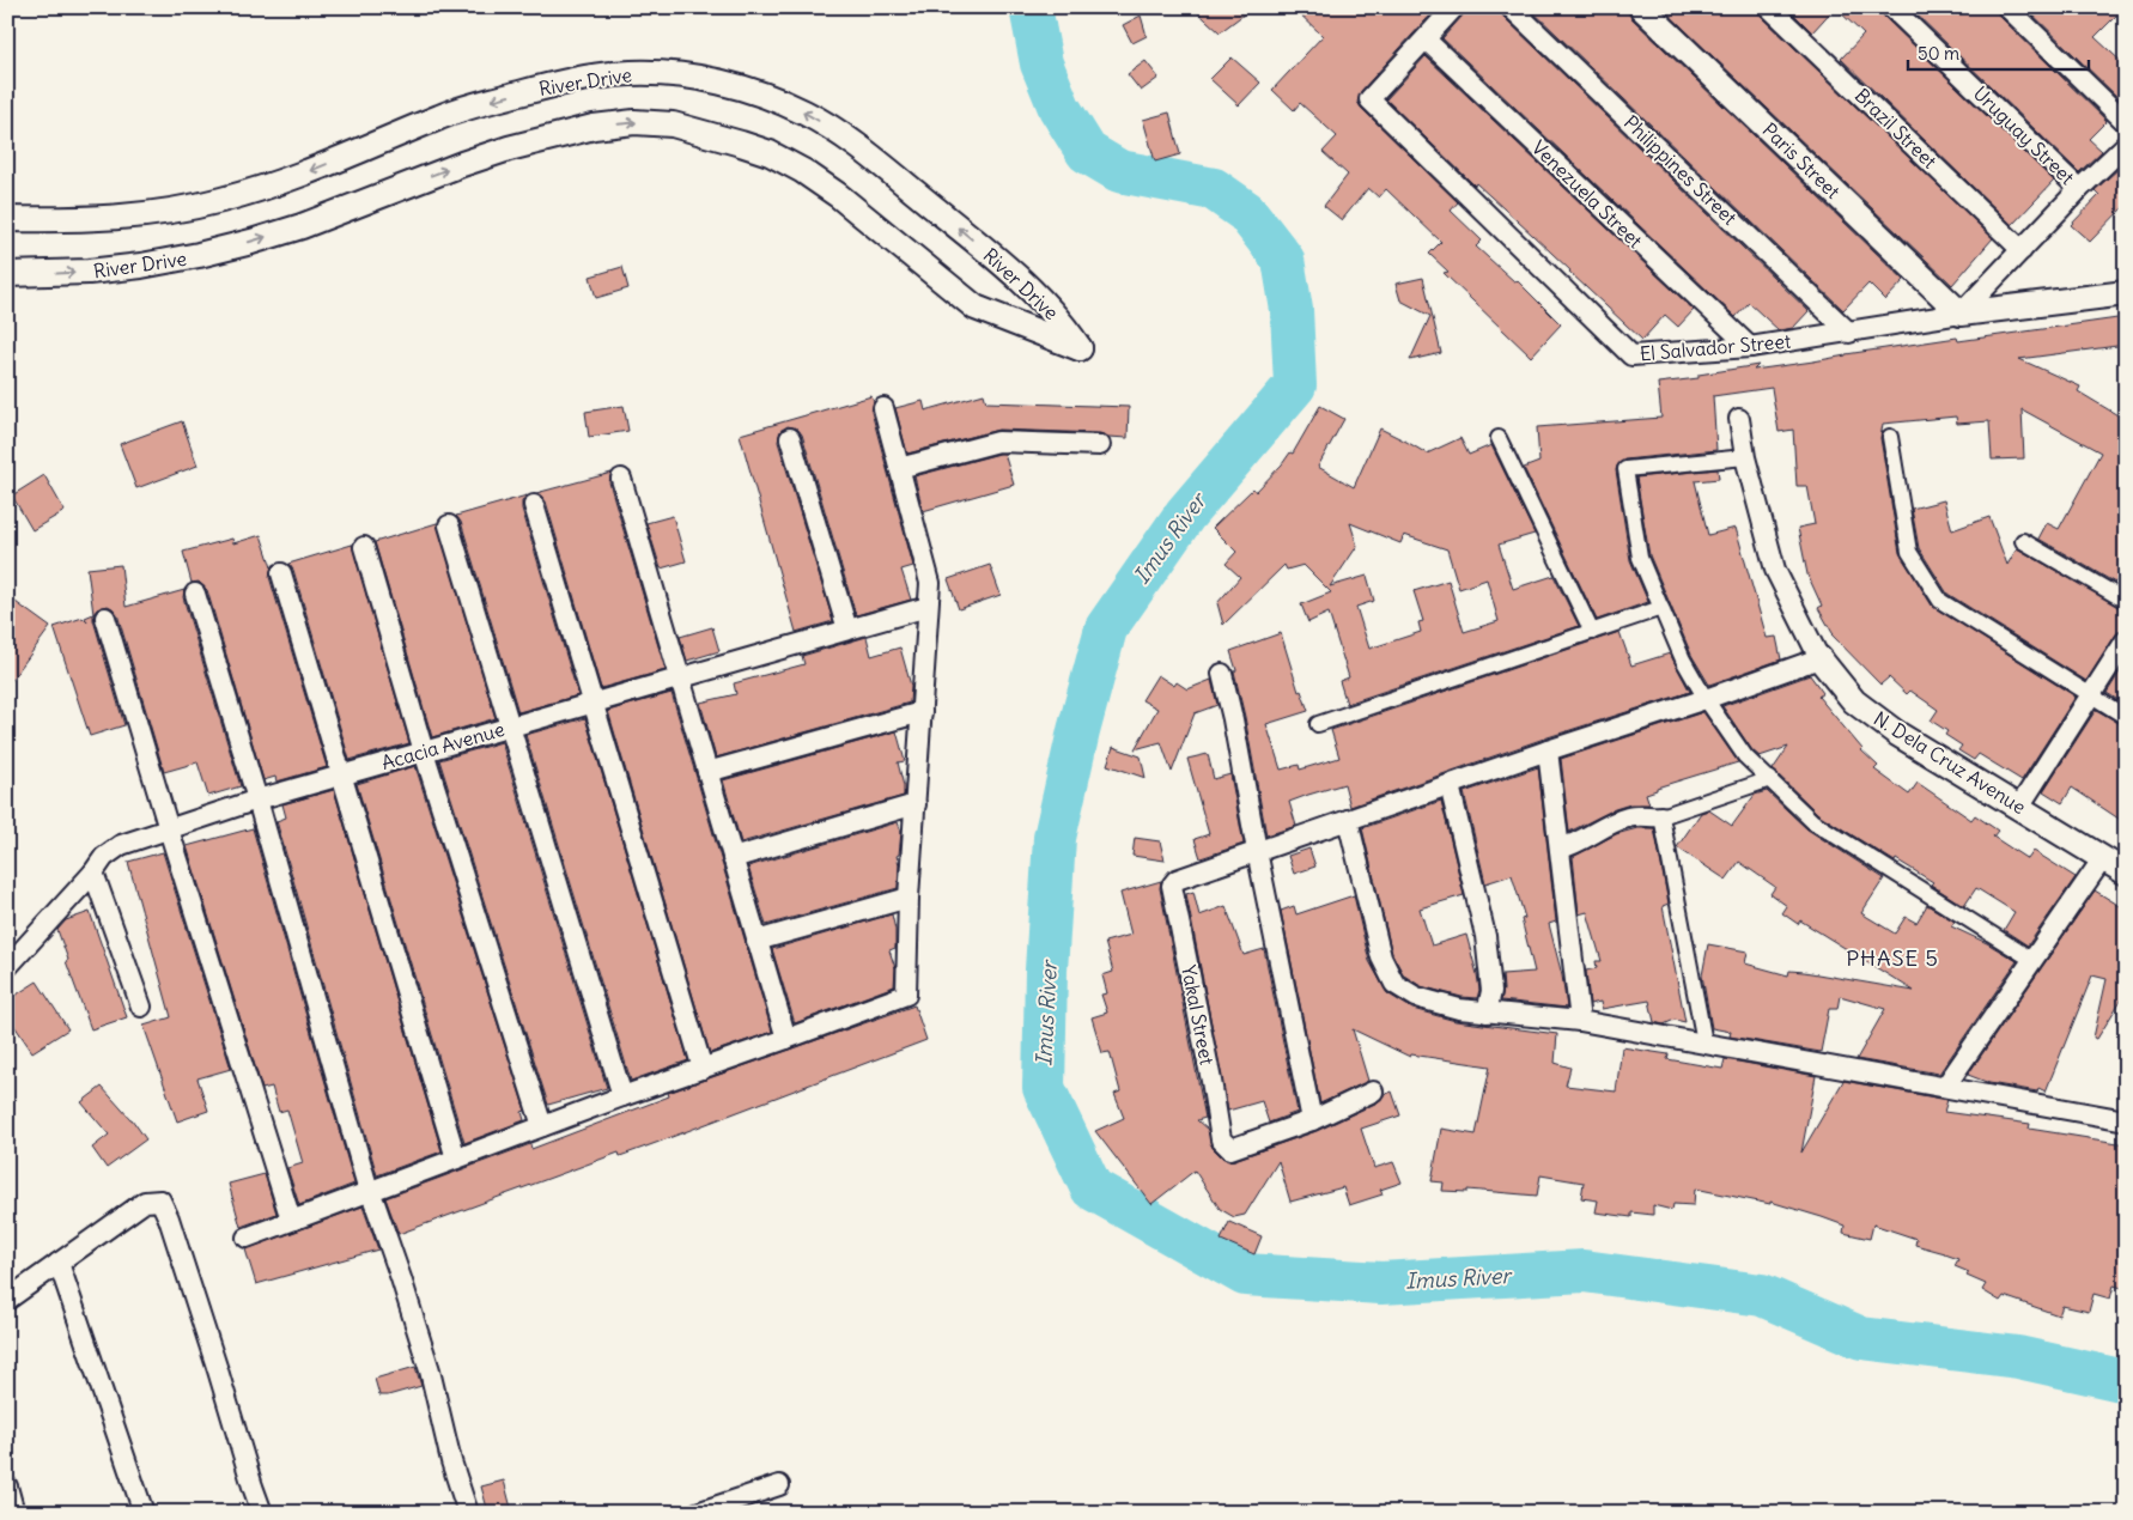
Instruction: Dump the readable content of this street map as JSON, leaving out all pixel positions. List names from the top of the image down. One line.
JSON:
{"streets":{"street":["River Drive","Brazil Street","Uruguay Street","Paris Street","Philippines Street","Venezuela Street","El Salvador Street","Acacia Avenue","N. Dela Cruz Avenue","Yakal Street"]},"crossings":[["Paris Street","El Salvador Street"],["Philippines Street","El Salvador Street"],["Venezuela Street","El Salvador Street"]],"districts":["PHASE 5"],"water":["Imus River"],"scale_bar":"50 m"}
